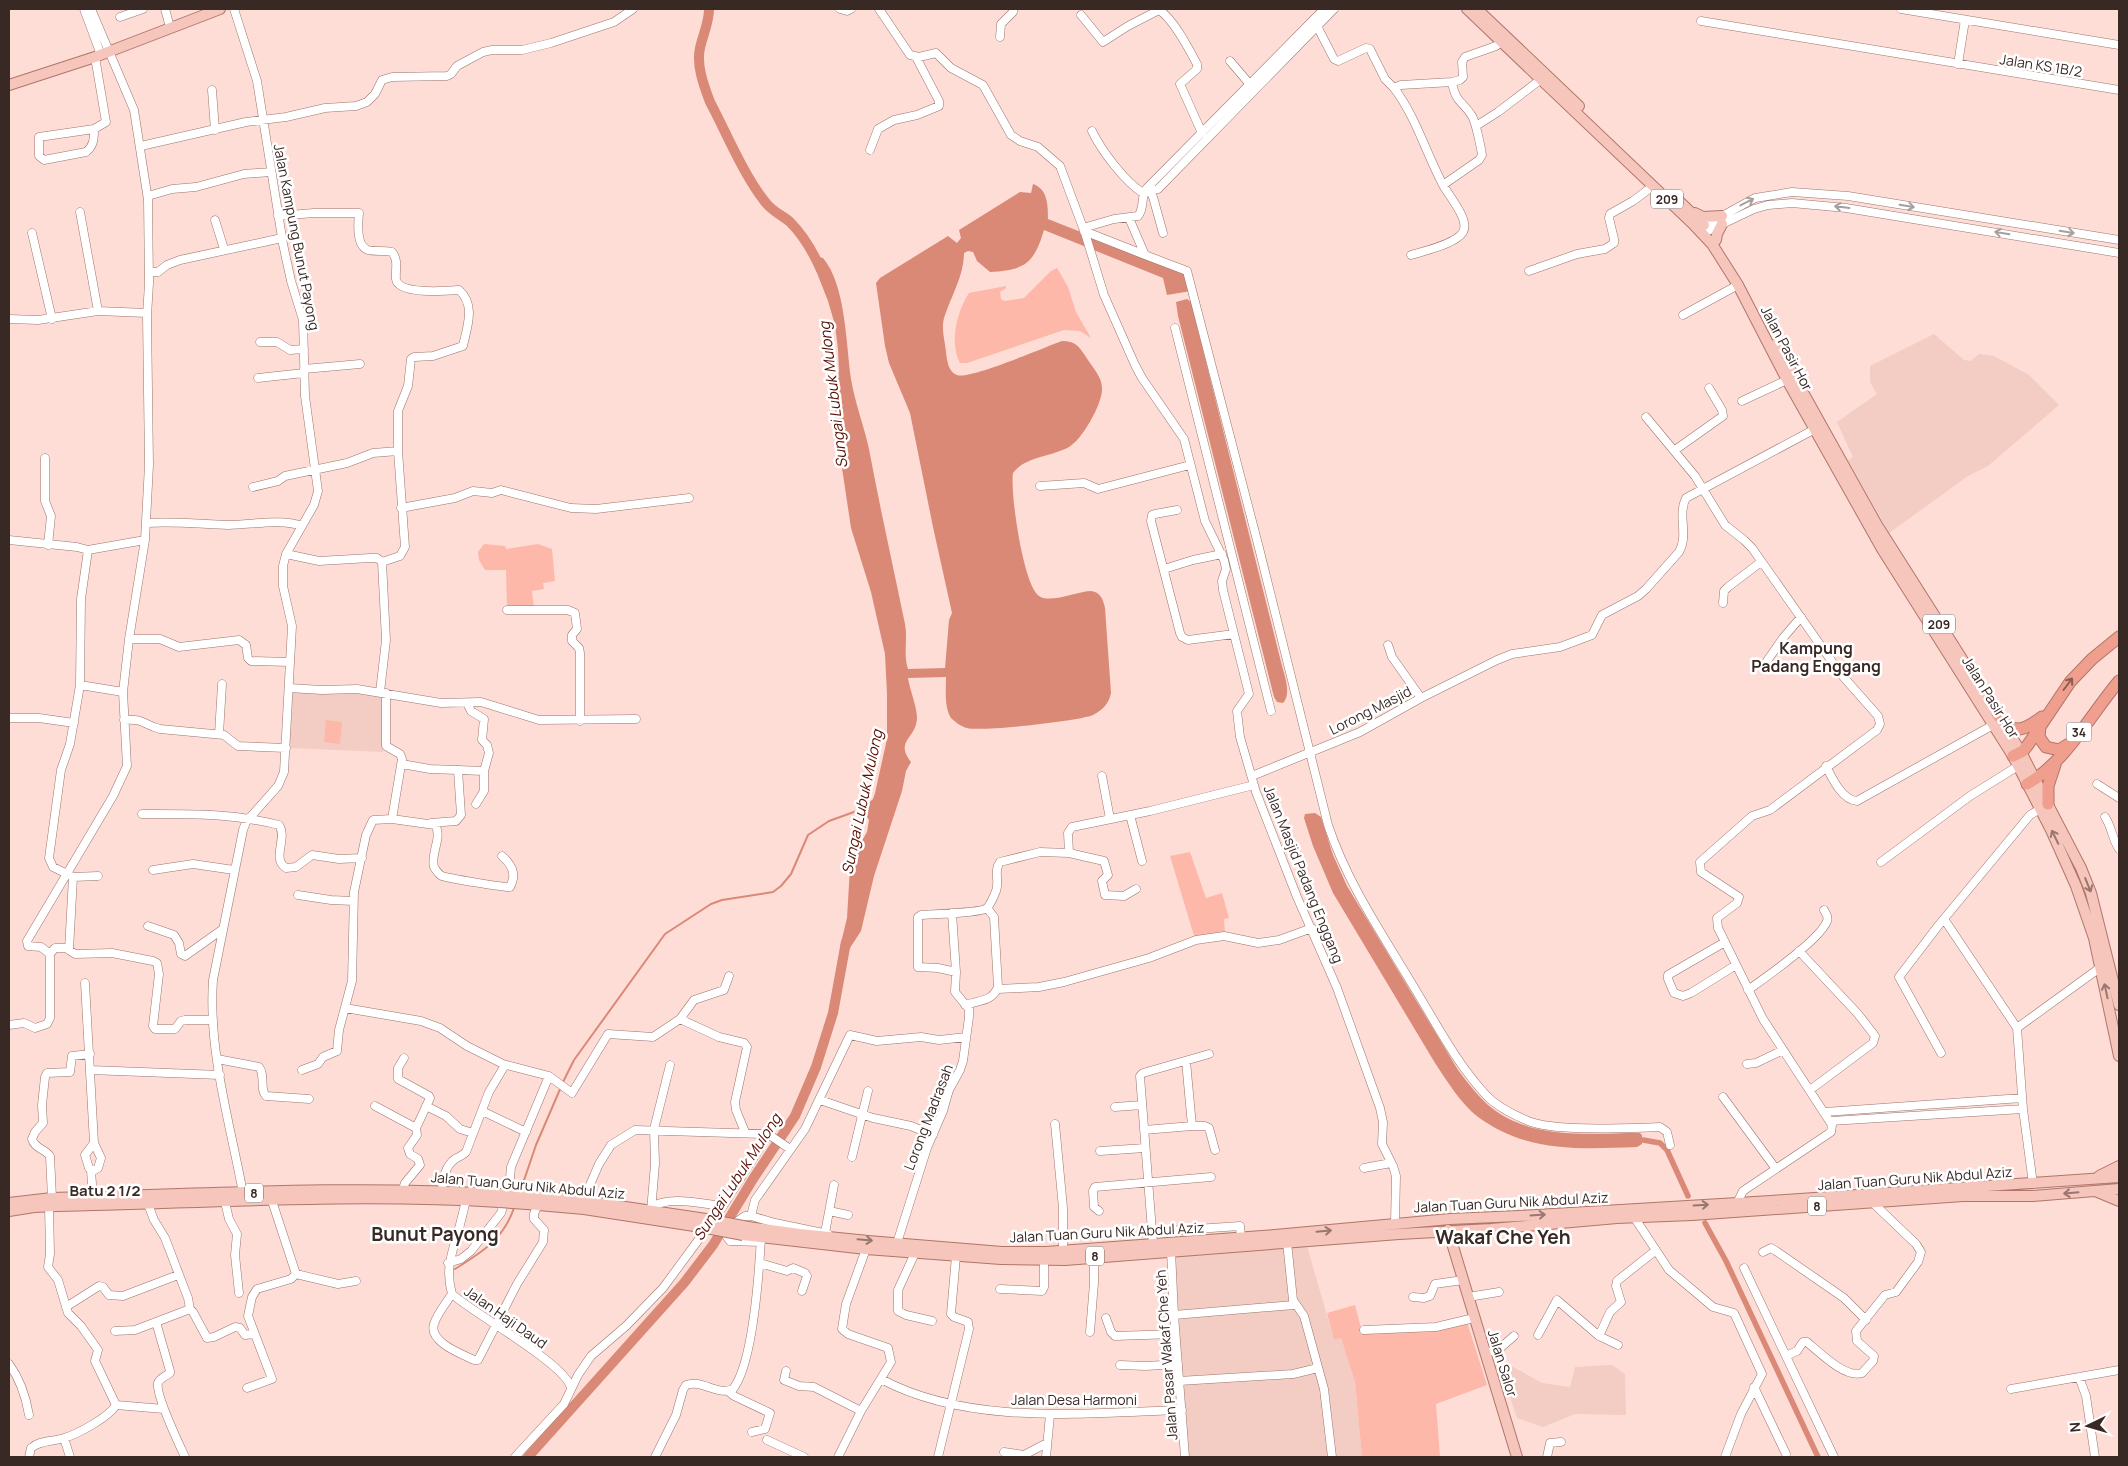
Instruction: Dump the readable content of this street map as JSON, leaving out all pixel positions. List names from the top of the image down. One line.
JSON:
{"streets":{"highway":["34"],"main road":["209","Jalan Pasir Hor","Jalan Tuan Guru Nik Abdul Aziz","8","Jalan Salor"],"street":["Jalan KS 1B/2","Jalan Kampung Bunut Payong","Lorong Masjid","Jalan Masjid Padang Enggang","Lorong Madrasah","Jalan Haji Daud","Jalan Pasar Wakaf Che Yeh","Jalan Desa Harmoni"]},"crossings":[["209","Jalan Pasir Hor"],["209","34"],["Jalan Kampung Bunut Payong","Jalan Tuan Guru Nik Abdul Aziz"],["Jalan Pasir Hor","Lorong Masjid"],["Jalan Pasir Hor","34"],["Lorong Masjid","Jalan Masjid Padang Enggang"],["Jalan Masjid Padang Enggang","Jalan Tuan Guru Nik Abdul Aziz"],["Lorong Madrasah","Jalan Tuan Guru Nik Abdul Aziz"],["Jalan Tuan Guru Nik Abdul Aziz","Jalan Haji Daud"],["Jalan Tuan Guru Nik Abdul Aziz","Jalan Pasar Wakaf Che Yeh"],["Jalan Tuan Guru Nik Abdul Aziz","Jalan Salor"],["Jalan Pasar Wakaf Che Yeh","Jalan Desa Harmoni"]],"districts":["Kampung Padang Enggang","Batu 2 1/2","Bunut Payong","Wakaf Che Yeh"],"water":["Sungai Lubuk Mulong"],"north":"left"}
